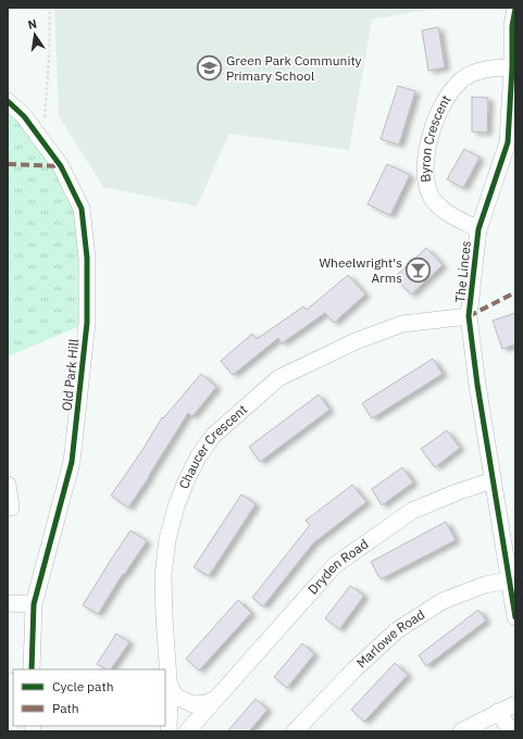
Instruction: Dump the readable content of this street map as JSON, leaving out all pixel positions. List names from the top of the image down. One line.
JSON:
{"streets":{"street":["Byron Crescent","The Linces","Old Park Hill","Chaucer Crescent","Dryden Road","Marlowe Road"]},"crossings":[["Byron Crescent","The Linces"],["The Linces","Chaucer Crescent"],["The Linces","Dryden Road"],["The Linces","Marlowe Road"]],"places":{"school or university":["Green Park Community Primary School"],"bar":["Wheelwright's Arms"]},"legend":["Cycle path","Path"],"north":"top"}
